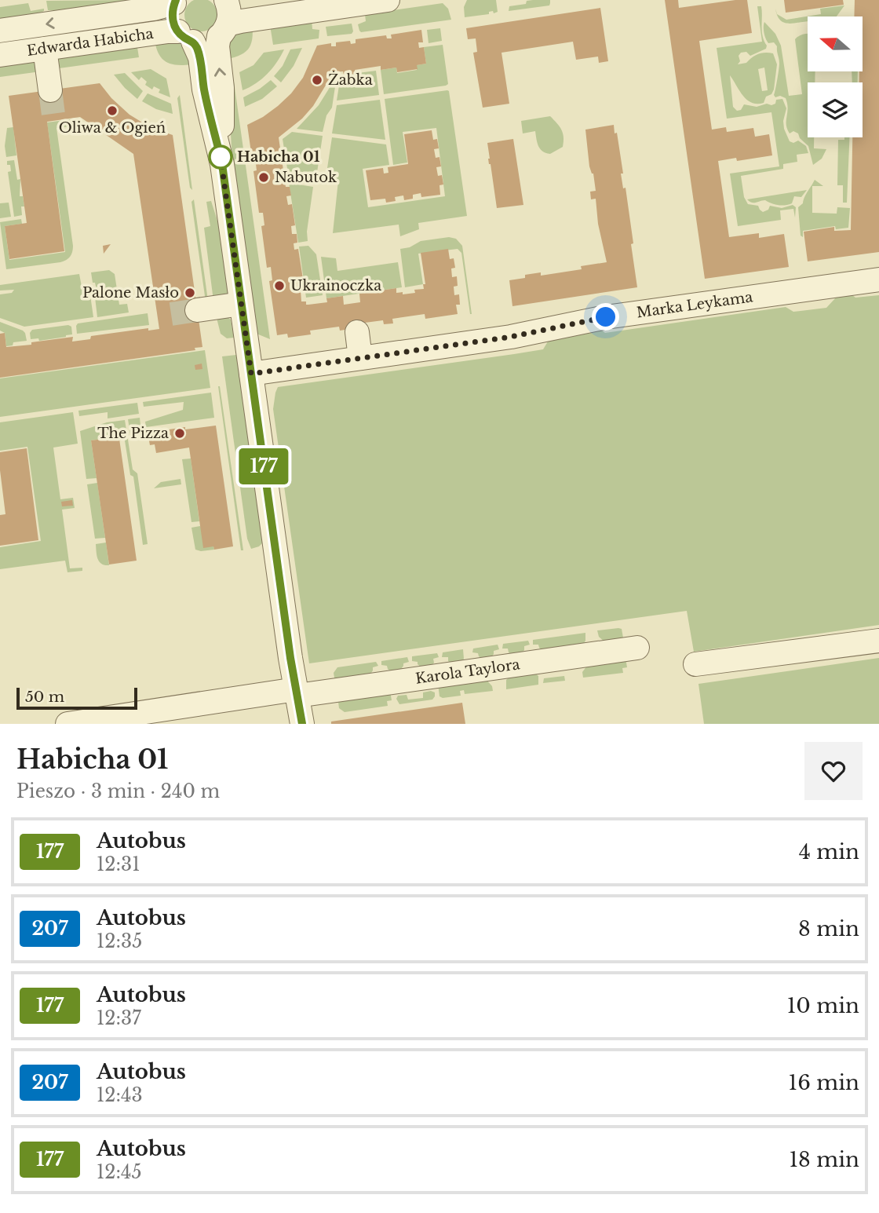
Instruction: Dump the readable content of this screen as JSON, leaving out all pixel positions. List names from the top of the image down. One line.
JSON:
{"streets":{"street":["Edwarda Habicha","Marka Leykama","Karola Taylora"]},"places":["Żabka","Oliwa & Ogień","Habicha 01","Nabutok","Ukrainoczka","Palone Masło","The Pizza"],"lines":["bus line 177"],"scale_bar":"50 m","north":"left","page":{"on_map":"177","scale":"50 m","heading":["Habicha 01","Pieszo · 3 min · 240 m"],"list":[{"mark":"177","name":"Autobus","note":"12:31","value":"4 min"},{"mark":"207","name":"Autobus","note":"12:35","value":"8 min"},{"mark":"177","name":"Autobus","note":"12:37","value":"10 min"},{"mark":"207","name":"Autobus","note":"12:43","value":"16 min"},{"mark":"177","name":"Autobus","note":"12:45","value":"18 min"}]}}
